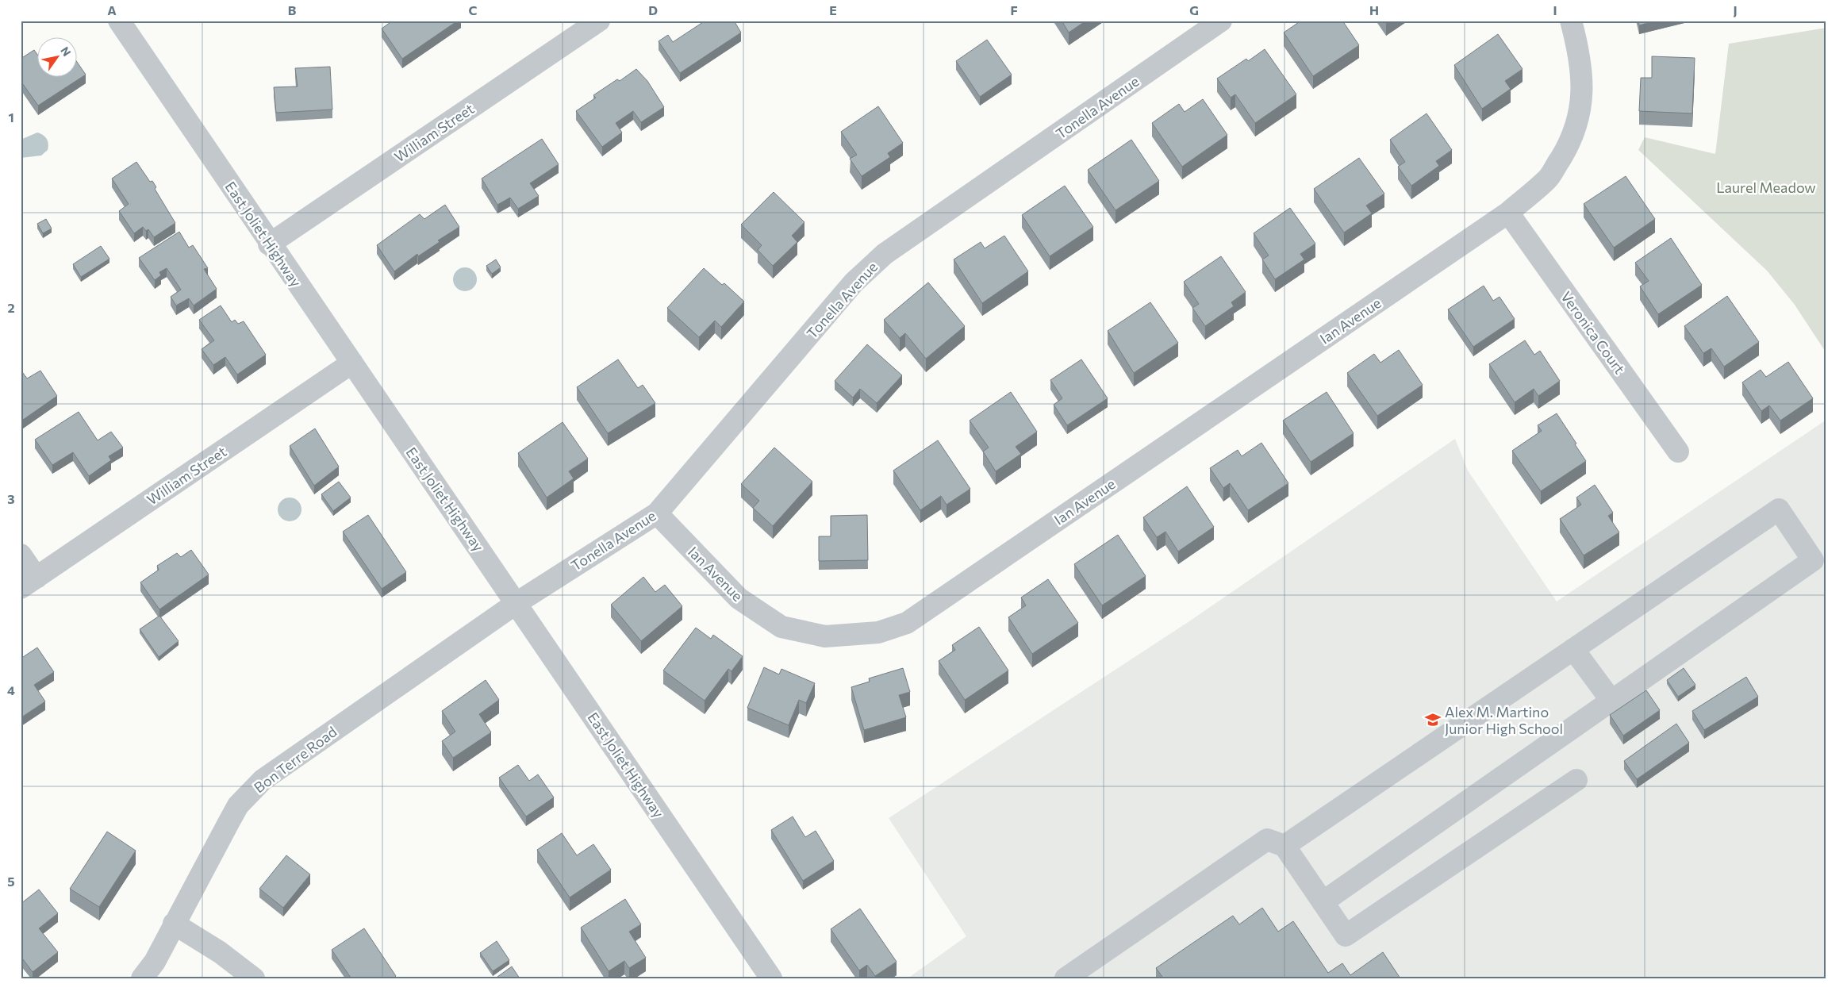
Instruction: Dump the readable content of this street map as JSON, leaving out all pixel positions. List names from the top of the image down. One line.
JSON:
{"streets":{"street":["Tonella Avenue","William Street","East Joliet Highway","Ian Avenue","Veronica Court","Bon Terre Road"]},"crossings":[["Tonella Avenue","East Joliet Highway"],["Tonella Avenue","Ian Avenue"],["Tonella Avenue","Bon Terre Road"],["William Street","East Joliet Highway"],["East Joliet Highway","Bon Terre Road"],["Ian Avenue","Veronica Court"]],"parks":["Laurel Meadow"],"places":{"school or university":["Alex M. Martino Junior High School"]},"north":"top right","grid":{"columns":["A","B","C","D","E","F","G","H","I","J"],"rows":["1","2","3","4","5"]}}
